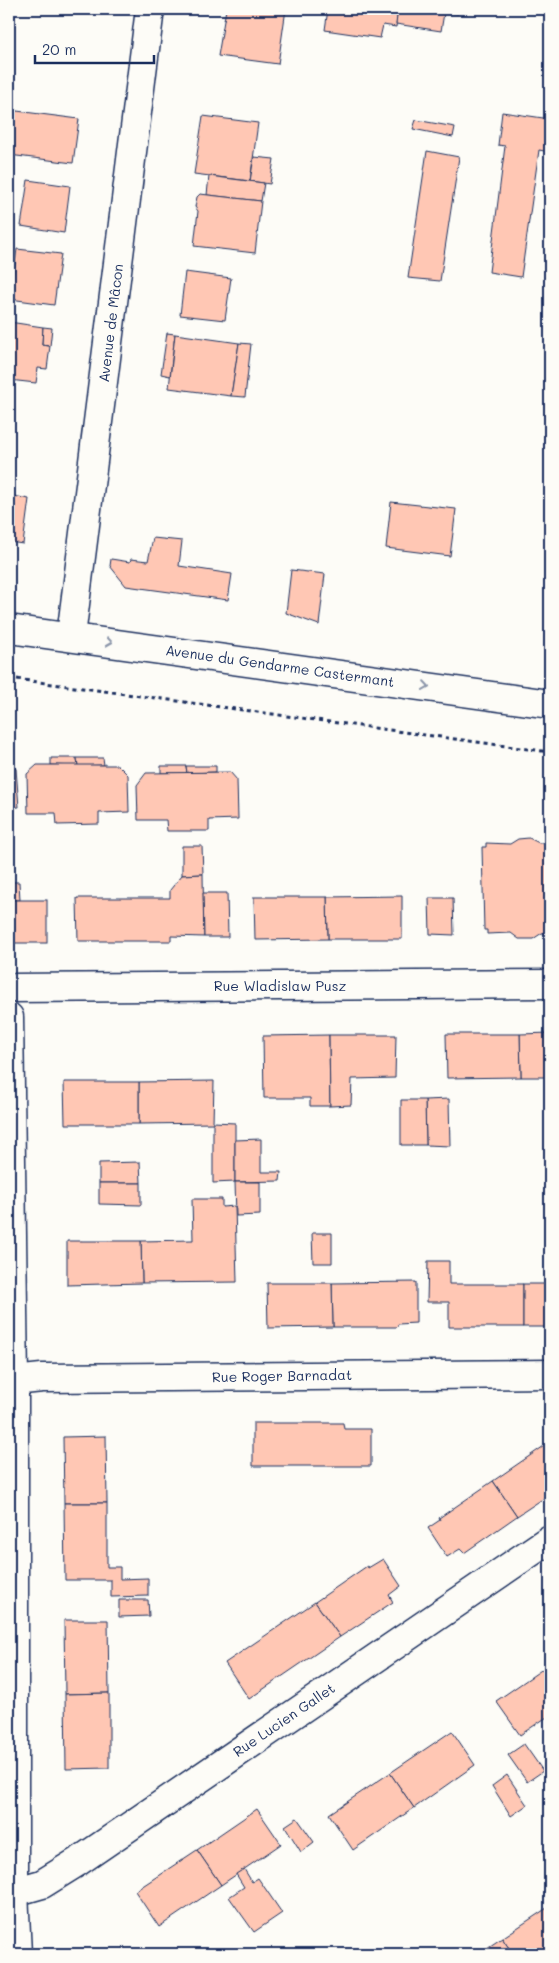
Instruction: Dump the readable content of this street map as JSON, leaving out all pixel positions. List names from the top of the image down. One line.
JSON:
{"streets":{"street":["Avenue de Mâcon","Avenue du Gendarme Castermant","Rue Wladislaw Pusz","Rue Roger Barnadat","Rue Lucien Gallet"]},"crossings":[["Avenue de Mâcon","Avenue du Gendarme Castermant"]],"one_way":["Avenue du Gendarme Castermant"],"scale_bar":"20 m"}
